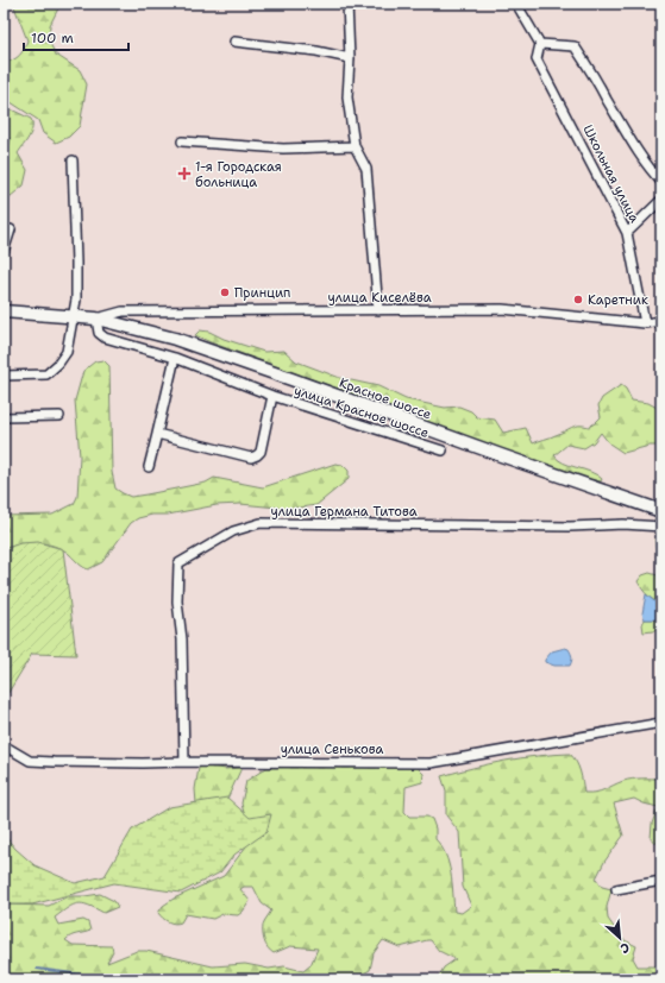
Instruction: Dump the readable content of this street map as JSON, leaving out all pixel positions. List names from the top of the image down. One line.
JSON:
{"streets":{"main road":["Красное шоссе"],"street":["Школьная улица","улица Киселёва","улица Красное шоссе","улица Германа Титова","улица Сенькова"]},"crossings":[["Школьная улица","улица Киселёва"],["улица Киселёва","Красное шоссе"],["улица Киселёва","улица Красное шоссе"],["Красное шоссе","улица Красное шоссе"],["улица Германа Титова","улица Сенькова"]],"places":{"health":["1-я Городская больница"],"other":["Принцип","Каретник"]},"scale_bar":"100 m","north":"bottom right"}
